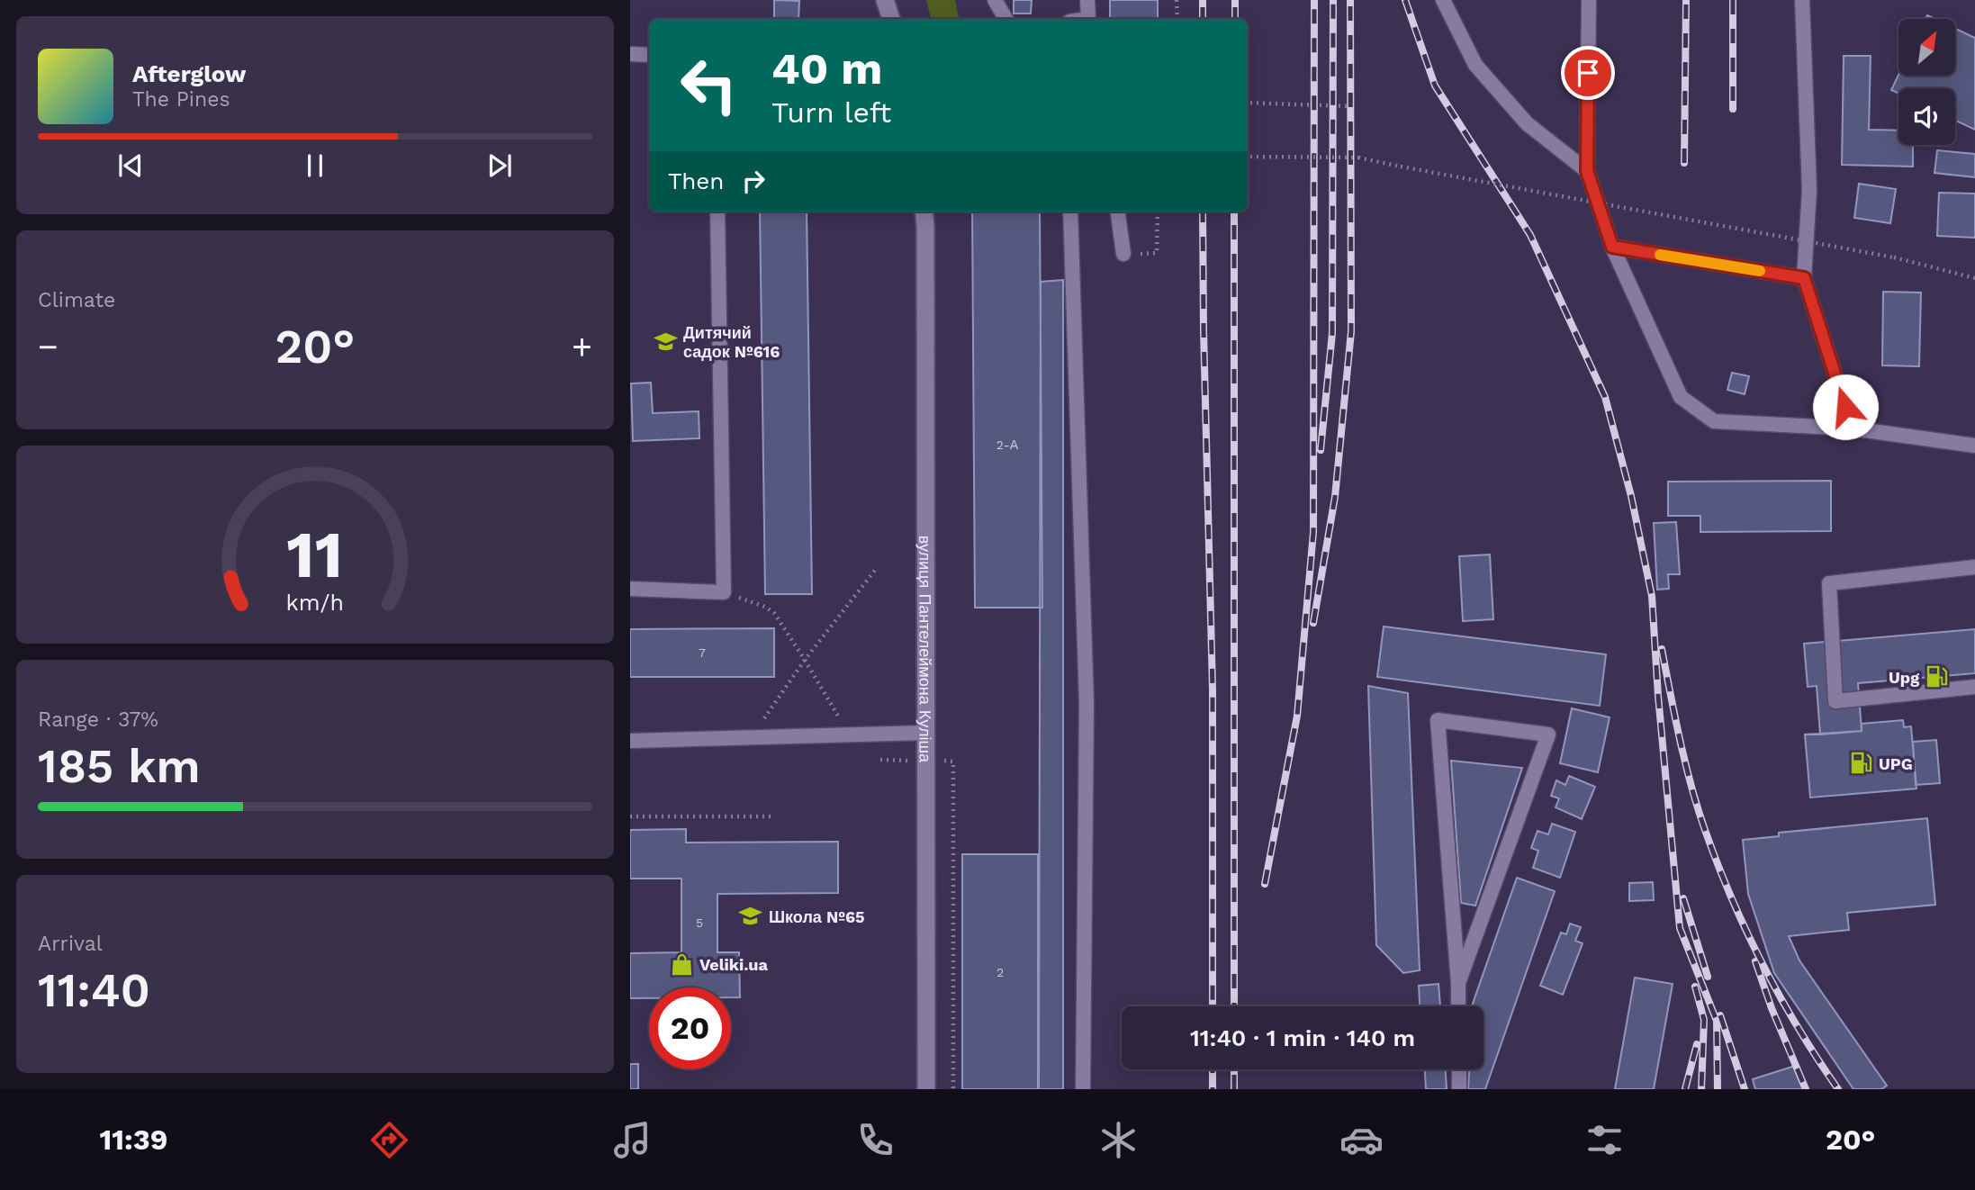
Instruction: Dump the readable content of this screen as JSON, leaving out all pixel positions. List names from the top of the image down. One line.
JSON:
{"streets":{"street":["вулиця Пантелеймона Куліша"]},"places":{"school or university":["Дитячий садок №616","Школа №65"],"fuel station":["Upg","UPG"],"shop":["Veliki.ua"]},"house_numbers":["2-А","7","5","2"],"north":"top right","page":{"turn":["40 m","Turn left"],"song":["Afterglow","The Pines"],"then":"Then","tile":["Climate",["Range · 37%","185 km"],["Arrival","11:40"]],"heat":["−","20°","+"],"limit":"20","trip":"11:40 · 1 min · 140 m","tabs":["11:39","20°"],"gauge":["11","km/h"]}}
